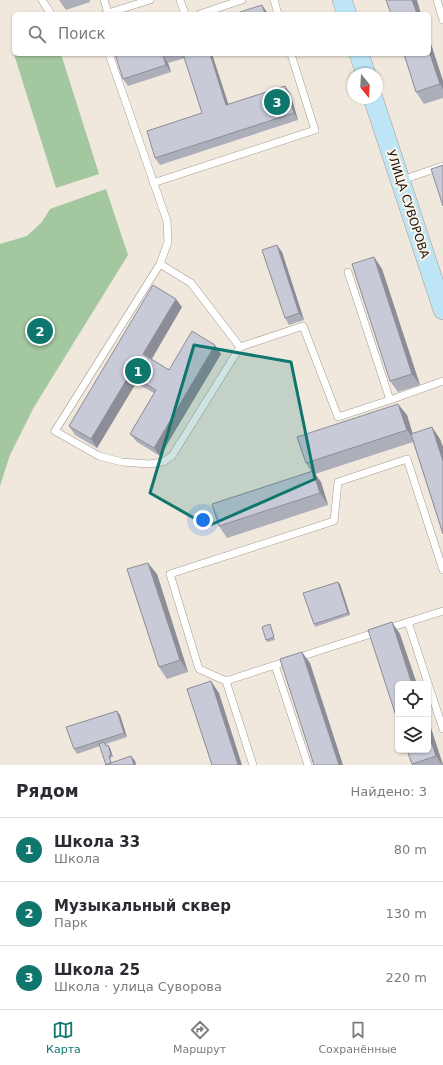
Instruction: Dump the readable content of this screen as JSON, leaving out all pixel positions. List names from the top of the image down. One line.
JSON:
{"streets":{"main road":["УЛИЦА СУВОРОВА"]},"north":"bottom","page":{"search":"Поиск","pins":["3","2","1"],"heading":["Рядом","Найдено: 3"],"list":[{"mark":"1","name":"Школа 33","note":"Школа","value":"80 m"},{"mark":"2","name":"Музыкальный сквер","note":"Парк","value":"130 m"},{"mark":"3","name":"Школа 25","note":"Школа · улица Суворова","value":"220 m"}],"nav":["Карта","Маршрут","Сохранённые"]}}
